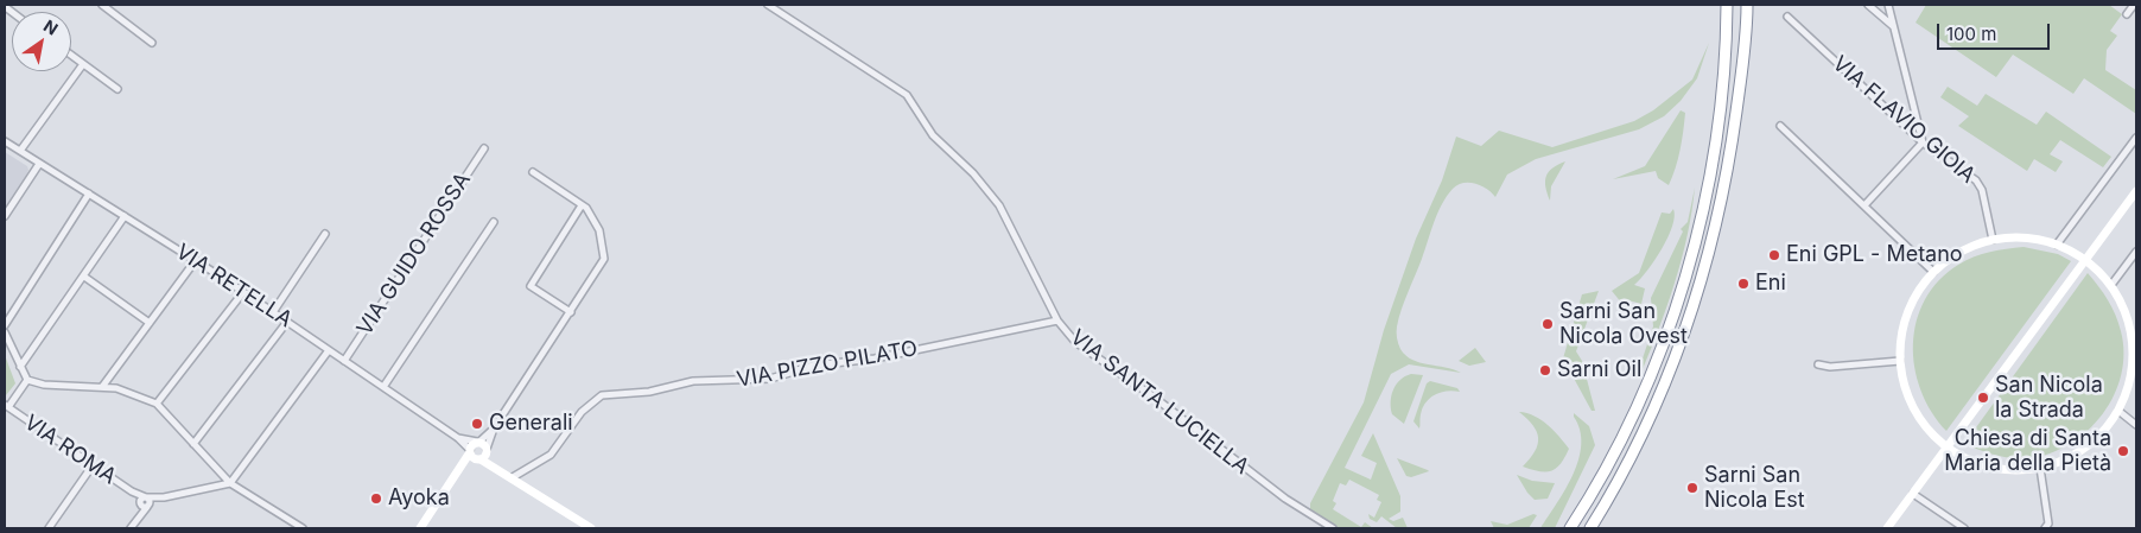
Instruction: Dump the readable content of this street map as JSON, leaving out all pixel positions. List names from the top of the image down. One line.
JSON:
{"streets":{"street":["VIA FLAVIO GIOIA","VIA GUIDO ROSSA","VIA RETELLA","VIA PIZZO PILATO","VIA SANTA LUCIELLA","VIA ROMA"]},"crossings":[["VIA GUIDO ROSSA","VIA RETELLA"],["VIA RETELLA","VIA PIZZO PILATO"],["VIA PIZZO PILATO","VIA SANTA LUCIELLA"]],"places":["Eni GPL - Metano","Eni","Sarni San Nicola Ovest","Sarni Oil","San Nicola la Strada","Generali","Chiesa di Santa Maria della Pietà","Sarni San Nicola Est","Ayoka"],"scale_bar":"100 m","north":"top right"}
